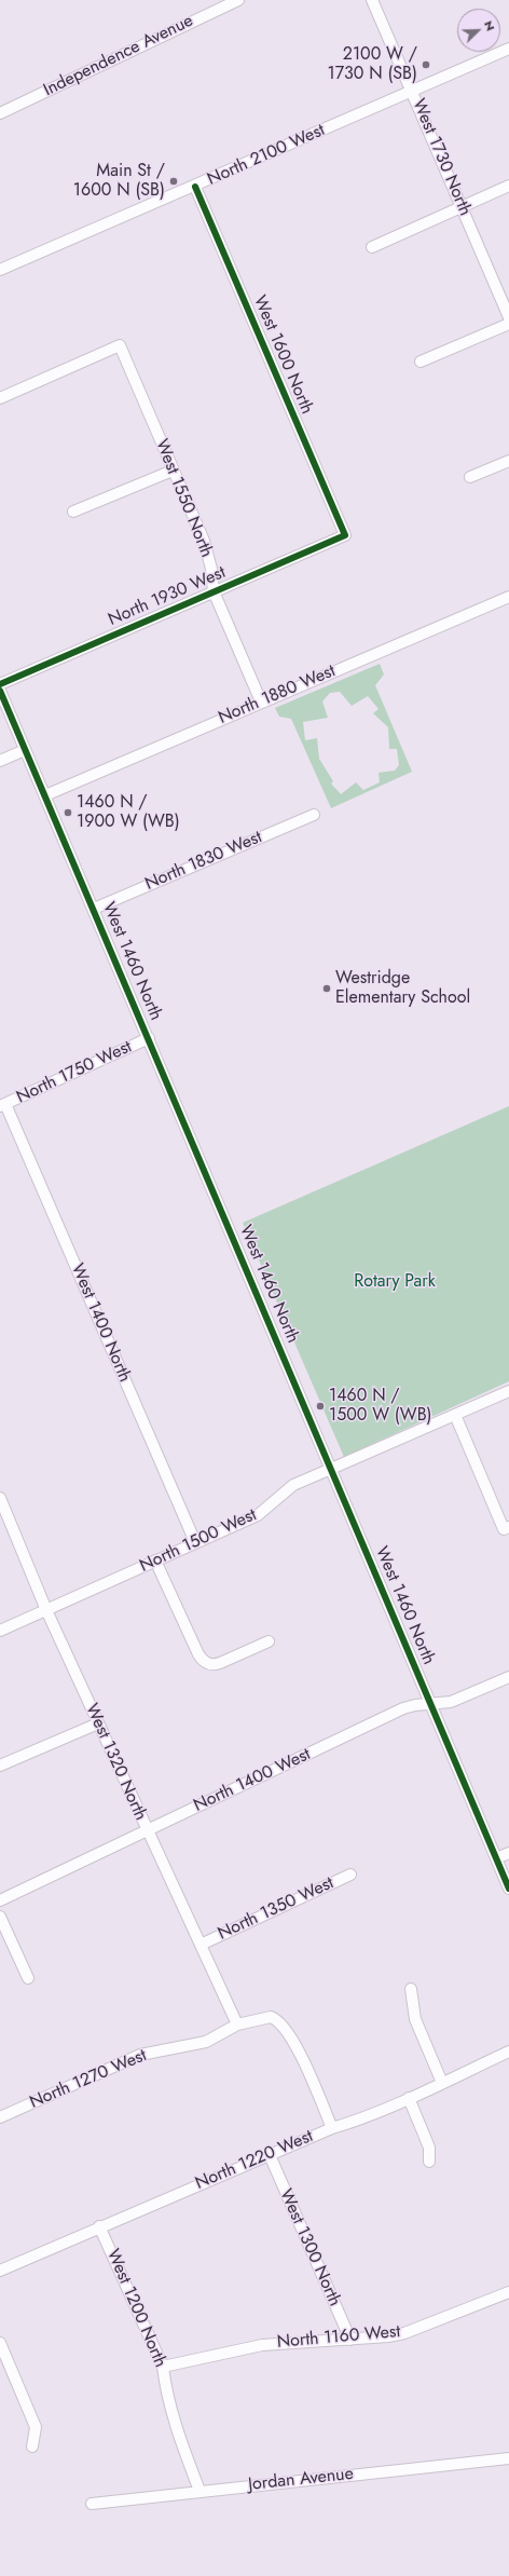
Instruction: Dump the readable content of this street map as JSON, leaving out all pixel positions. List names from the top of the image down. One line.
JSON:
{"streets":{"street":["Independence Avenue","North 2100 West","West 1730 North","West 1600 North","West 1550 North","North 1930 West","North 1880 West","North 1830 West","West 1460 North","North 1750 West","West 1400 North","North 1500 West","West 1320 North","North 1400 West","North 1350 West","North 1270 West","North 1220 West","West 1300 North","West 1200 North","North 1160 West","Jordan Avenue"]},"crossings":[["North 2100 West","West 1730 North"],["North 2100 West","West 1600 North"],["West 1600 North","North 1930 West"],["West 1550 North","North 1930 West"],["West 1550 North","North 1880 West"],["North 1880 West","West 1460 North"],["North 1830 West","West 1460 North"],["West 1460 North","North 1750 West"],["West 1460 North","North 1500 West"],["West 1460 North","North 1400 West"],["North 1750 West","West 1400 North"],["West 1400 North","North 1500 West"],["North 1500 West","West 1320 North"],["West 1320 North","North 1400 West"],["West 1320 North","North 1350 West"],["West 1320 North","North 1270 West"],["North 1270 West","North 1220 West"],["North 1220 West","West 1300 North"],["North 1220 West","West 1200 North"],["West 1300 North","North 1160 West"],["West 1200 North","North 1160 West"],["West 1200 North","Jordan Avenue"]],"parks":["Rotary Park"],"places":["2100 W / 1730 N (SB)","Main St / 1600 N (SB)","1460 N / 1900 W (WB)","Westridge Elementary School","1460 N / 1500 W (WB)"],"north":"top right"}
